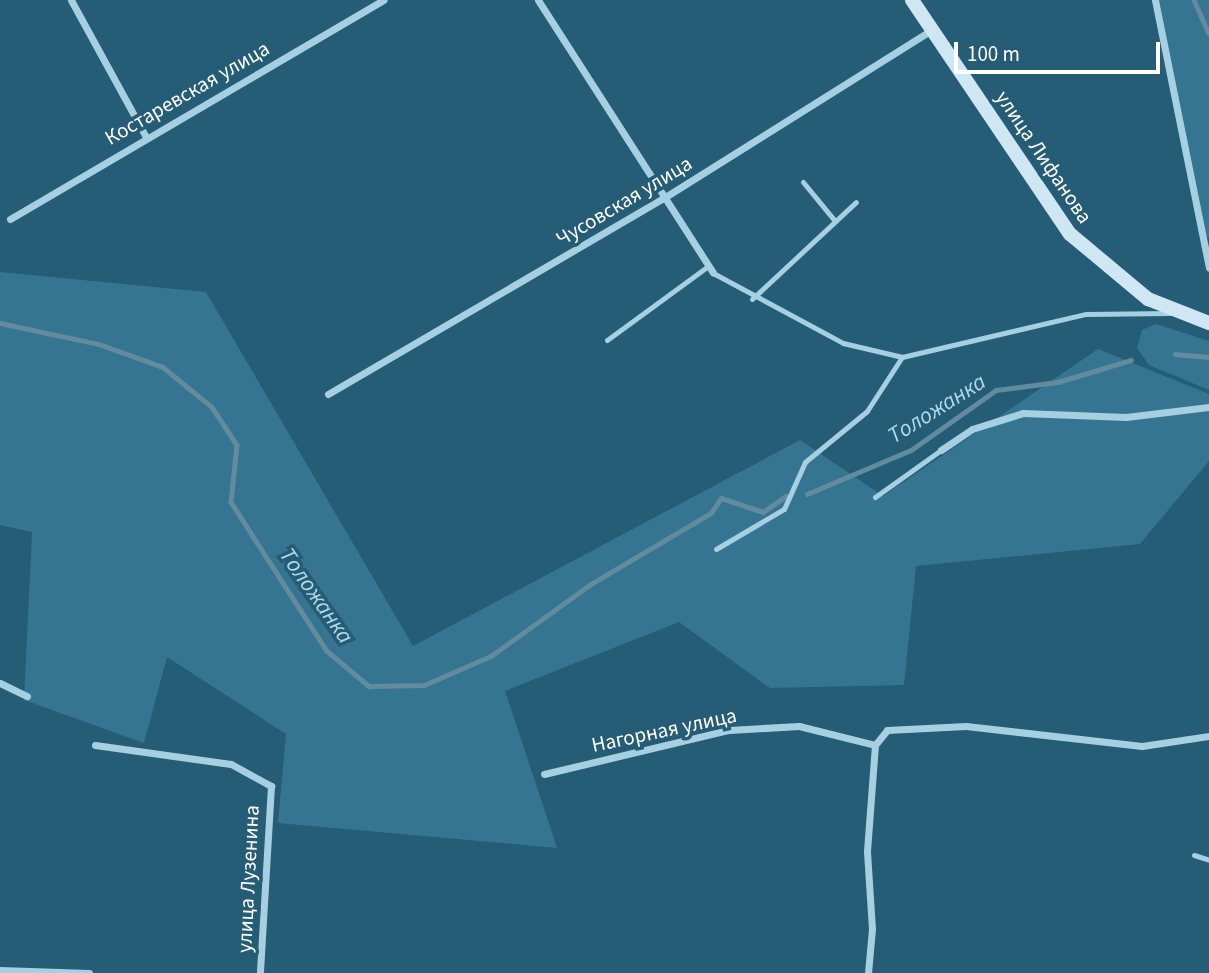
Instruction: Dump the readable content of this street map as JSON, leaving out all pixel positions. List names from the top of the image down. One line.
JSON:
{"streets":{"street":["Костаревская улица","улица Лифанова","Чусовская улица","Нагорная улица","улица Лузенина"]},"crossings":[["улица Лифанова","Чусовская улица"]],"water":["Толожанка"],"scale_bar":"100 m"}
